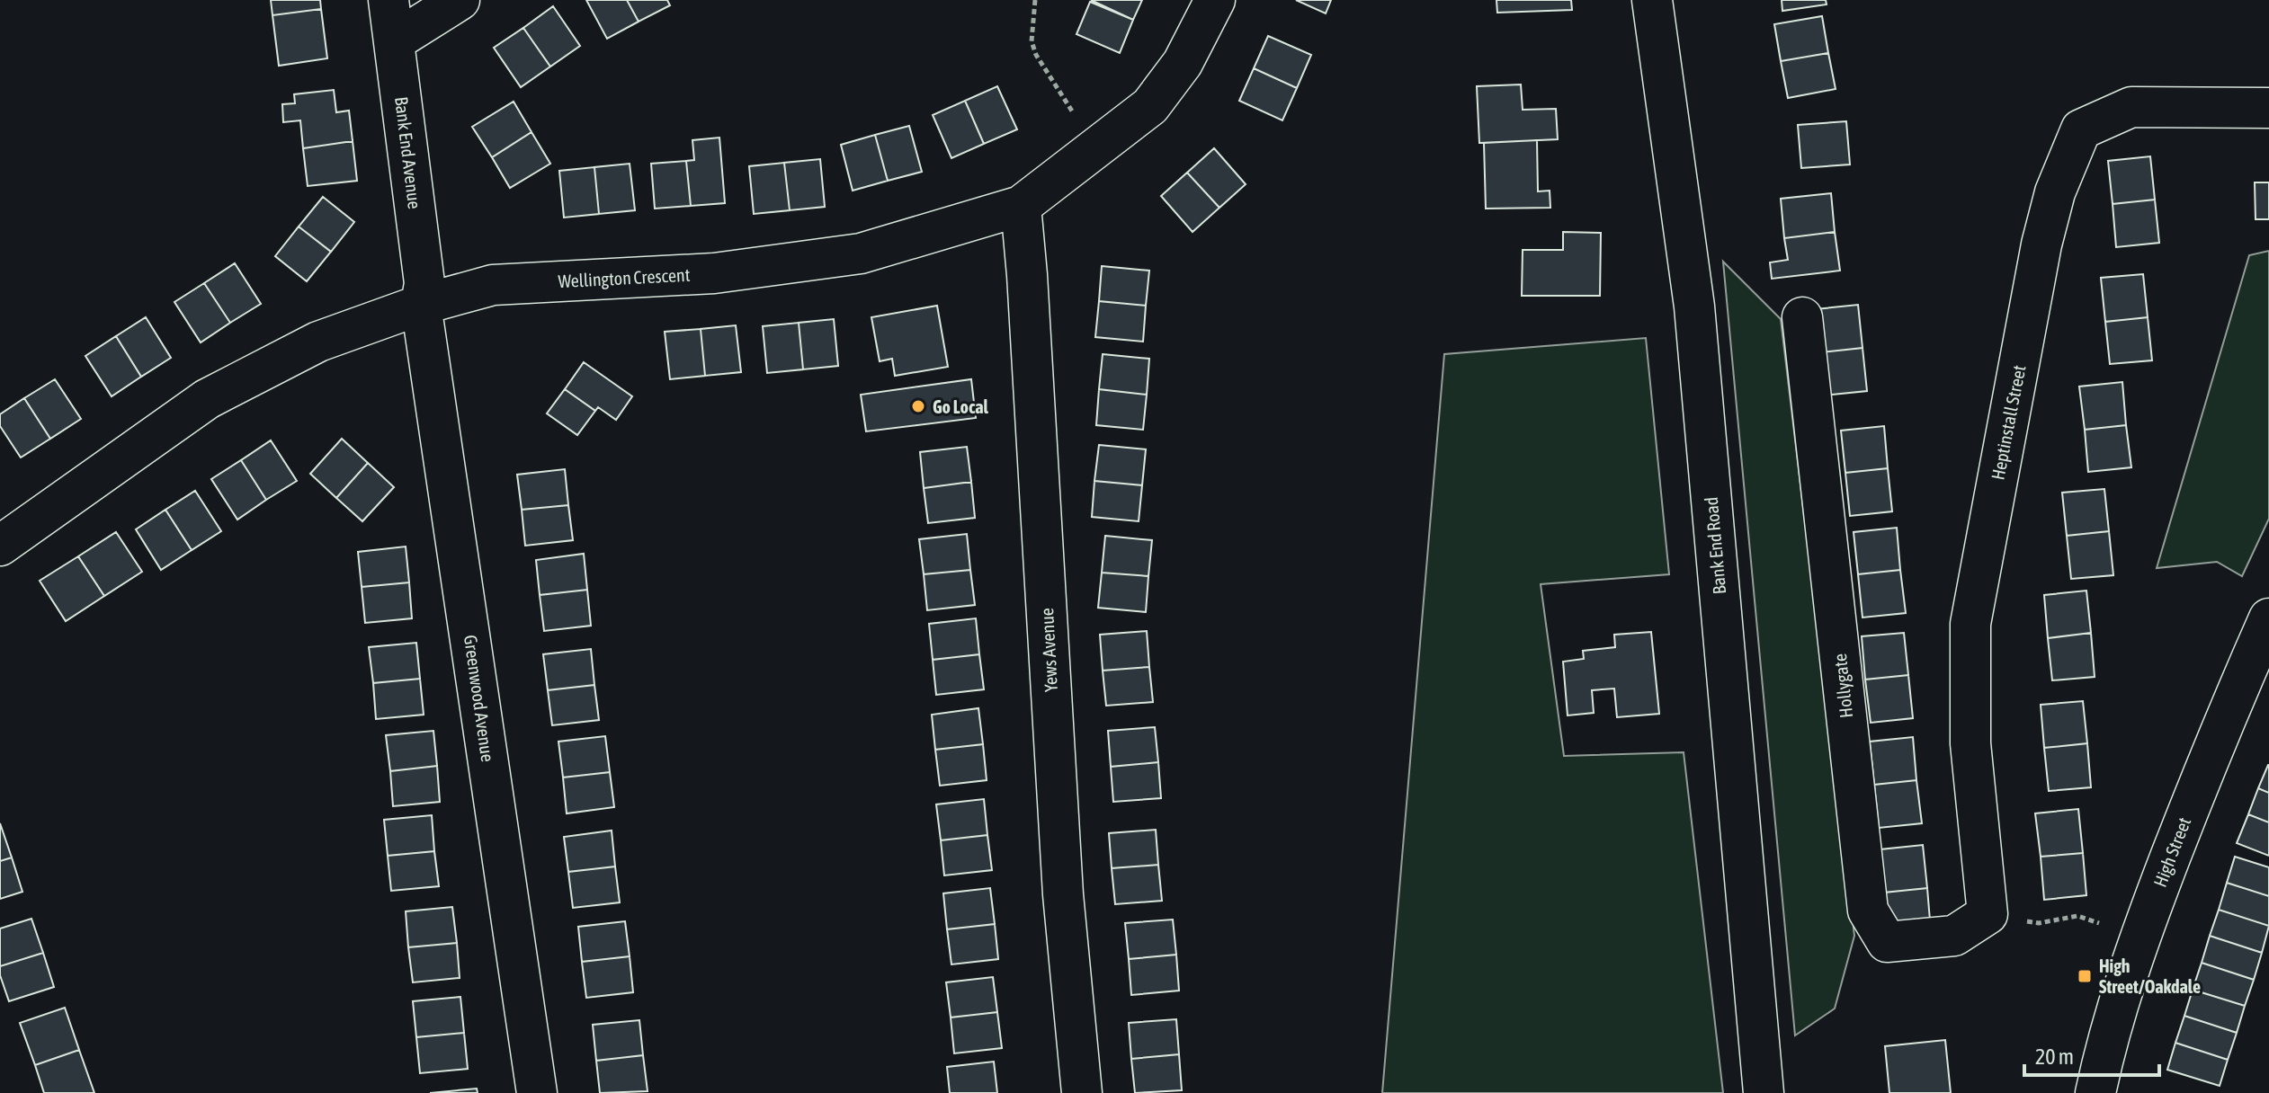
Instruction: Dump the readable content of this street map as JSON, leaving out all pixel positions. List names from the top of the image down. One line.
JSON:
{"streets":{"street":["Bank End Avenue","Wellington Crescent","Heptinstall Street","Bank End Road","Yews Avenue","Hollygate","Greenwood Avenue","High Street"]},"crossings":[["Bank End Avenue","Wellington Crescent"],["Bank End Avenue","Greenwood Avenue"],["Wellington Crescent","Yews Avenue"],["Wellington Crescent","Greenwood Avenue"],["Heptinstall Street","Hollygate"]],"places":{"other":["Go Local"],"transit":["High Street/Oakdale"]},"scale_bar":"20 m"}
